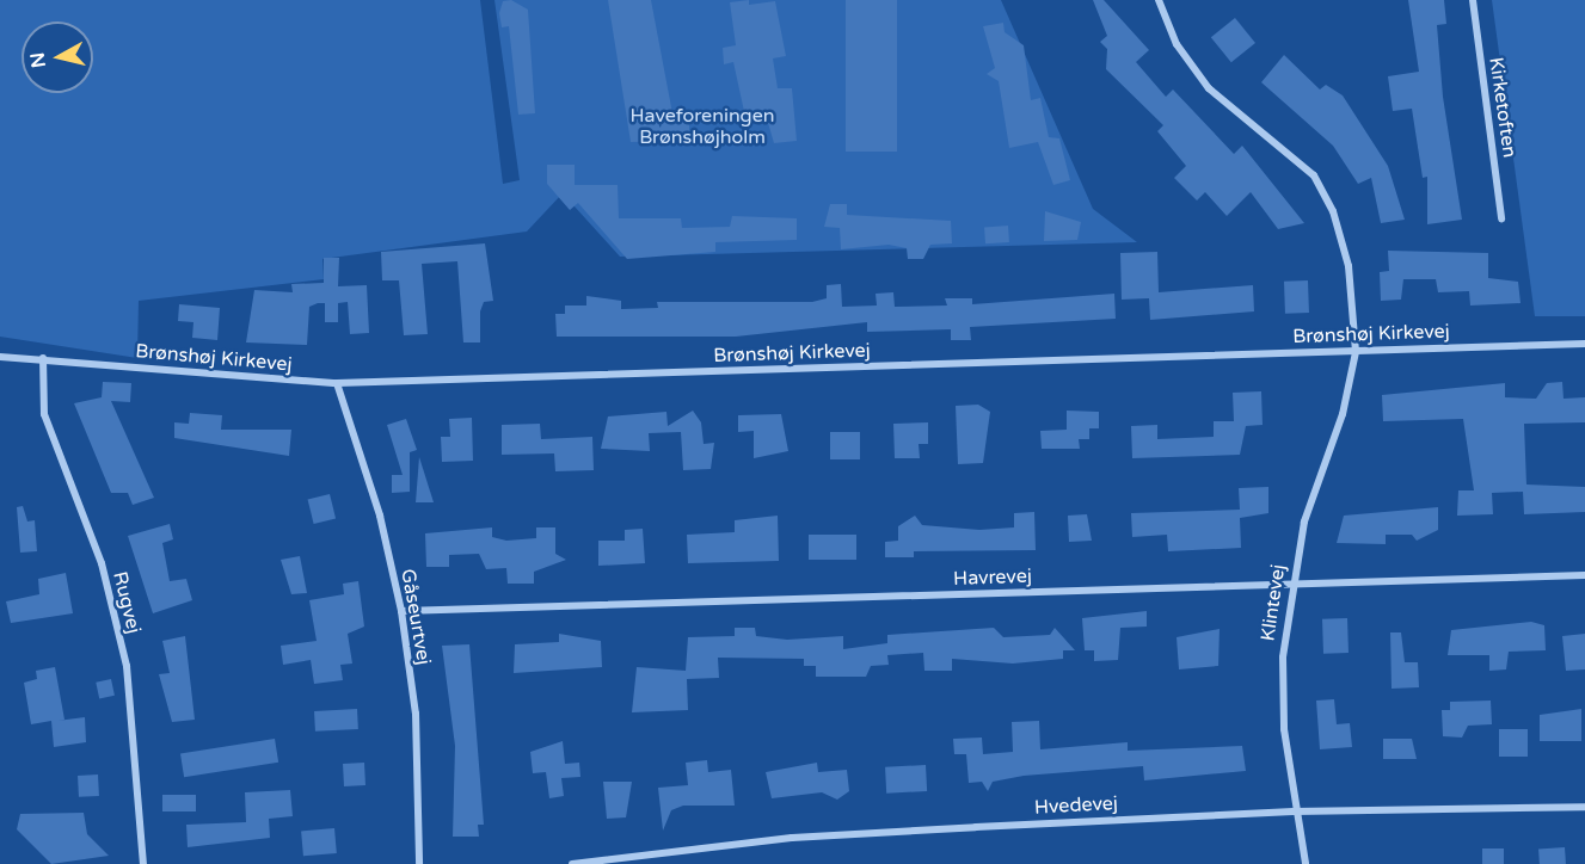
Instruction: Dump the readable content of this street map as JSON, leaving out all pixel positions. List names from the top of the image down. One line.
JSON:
{"streets":{"street":["Kirketoften","Brønshøj Kirkevej","Havrevej","Rugvej","Klintevej","Gåseurtvej","Hvedevej"]},"crossings":[["Brønshøj Kirkevej","Rugvej"],["Brønshøj Kirkevej","Klintevej"],["Brønshøj Kirkevej","Gåseurtvej"],["Havrevej","Klintevej"],["Havrevej","Gåseurtvej"],["Klintevej","Hvedevej"]],"parks":["Haveforeningen Brønshøjholm"],"north":"left"}
